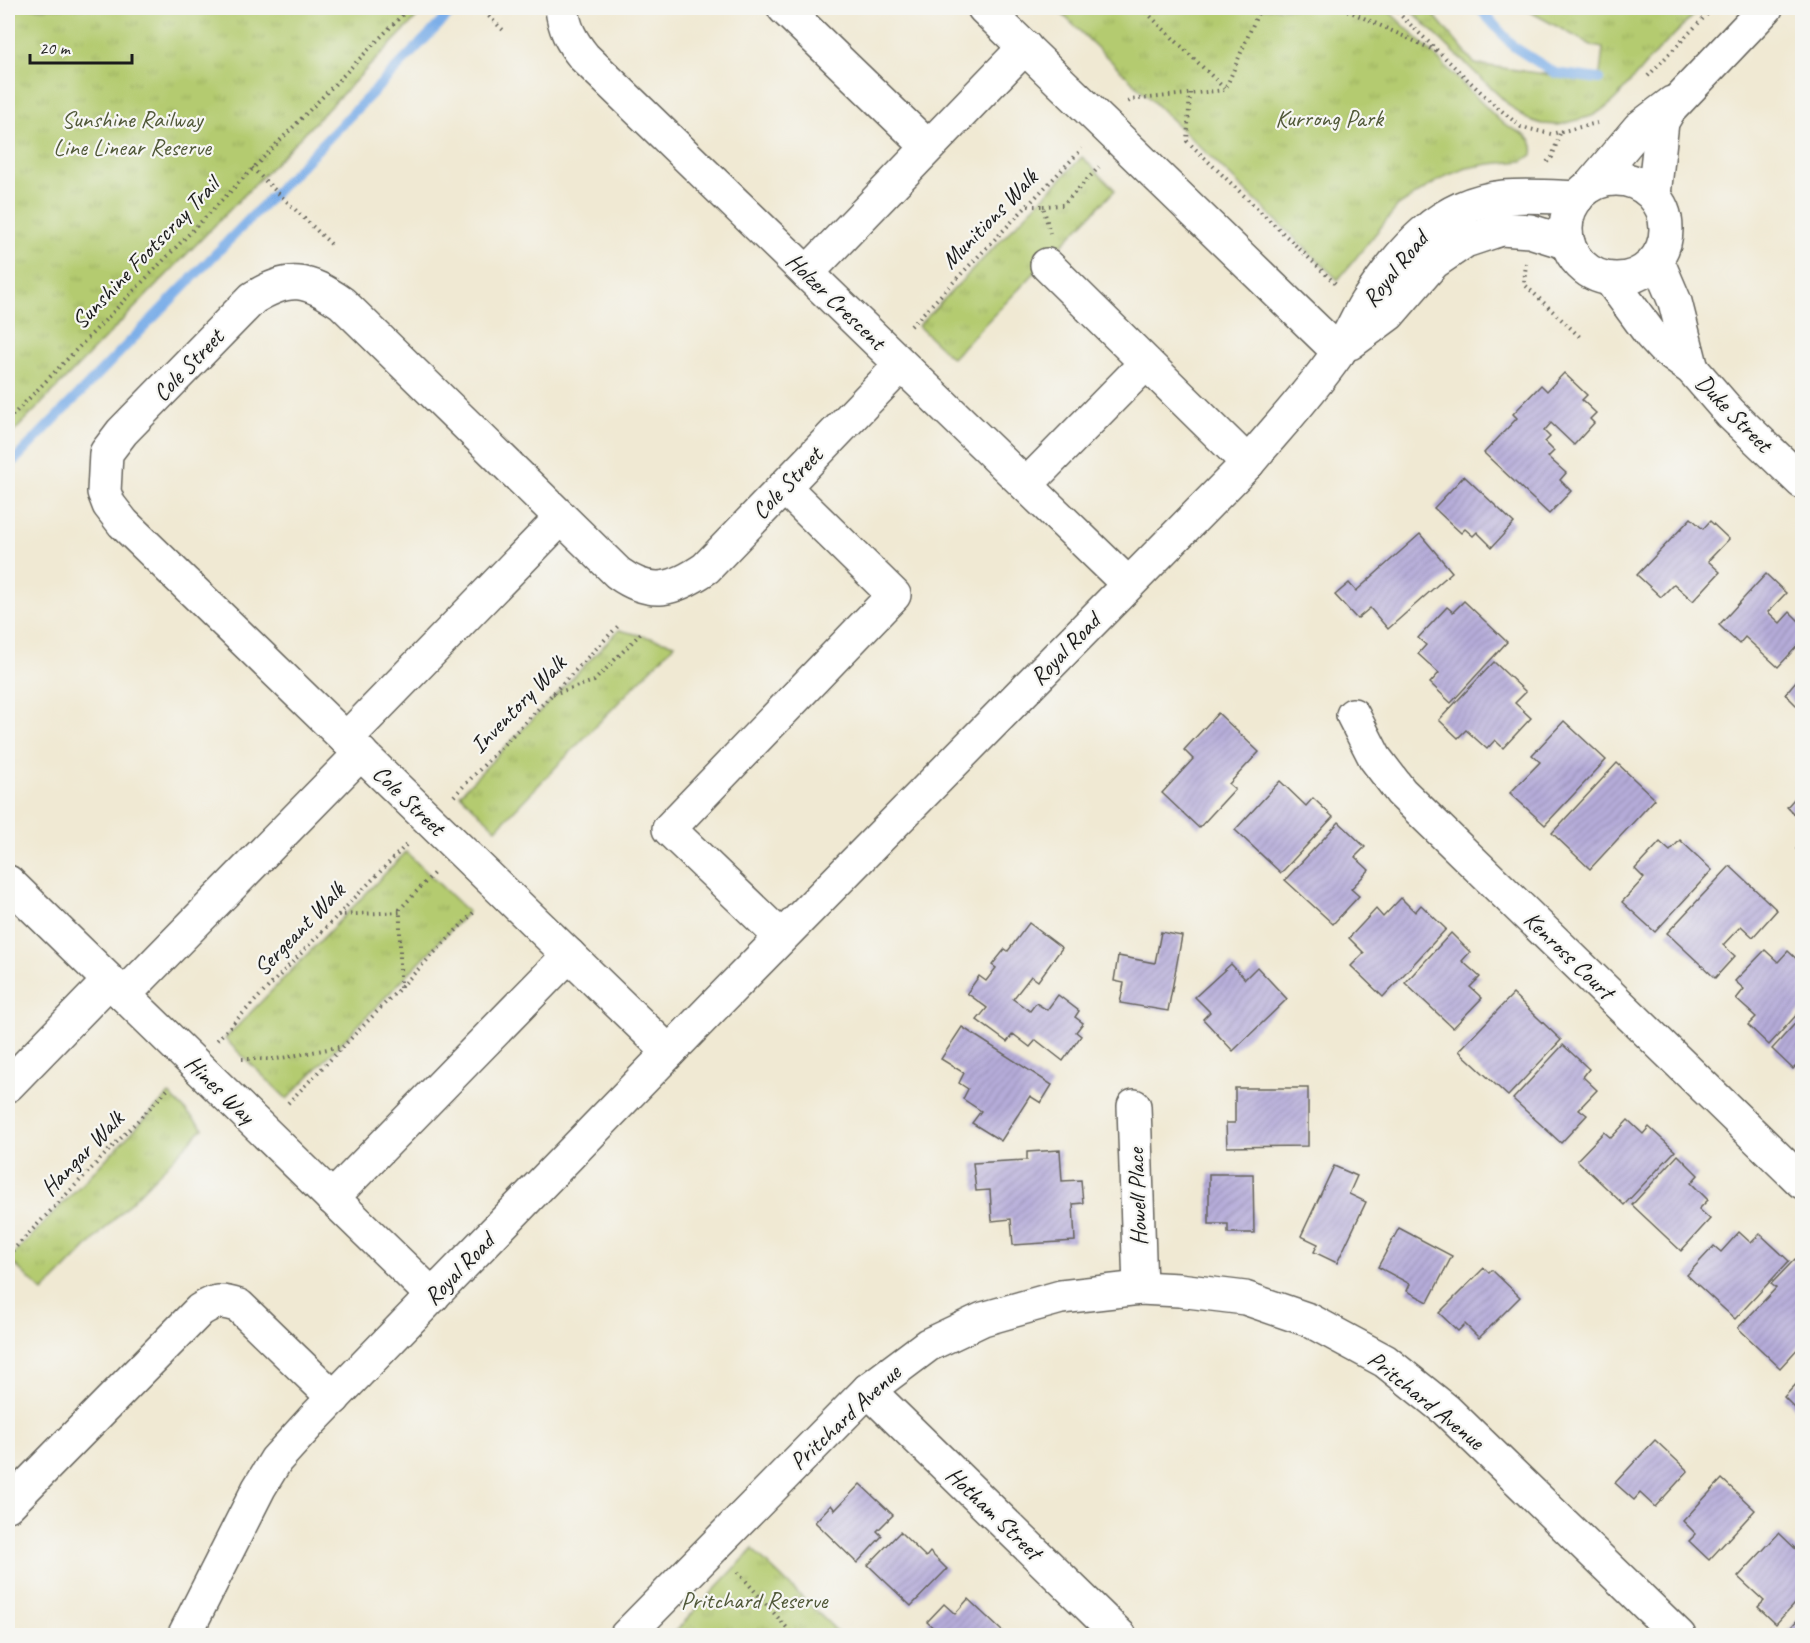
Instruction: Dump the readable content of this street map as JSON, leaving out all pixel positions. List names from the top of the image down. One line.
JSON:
{"streets":{"street":["Royal Road","Holzer Crescent","Cole Street","Duke Street","Kenross Court","Hines Way","Howell Place","Pritchard Avenue","Hotham Street"],"path":["Munitions Walk","Sunshine Footscray Trail","Inventory Walk","Sergeant Walk","Hangar Walk"]},"crossings":[["Royal Road","Holzer Crescent"],["Royal Road","Cole Street"],["Royal Road","Duke Street"],["Royal Road","Hines Way"],["Holzer Crescent","Cole Street"],["Howell Place","Pritchard Avenue"],["Pritchard Avenue","Hotham Street"]],"parks":["Kurrong Park","Sunshine Railway Line Linear Reserve","Pritchard Reserve"],"scale_bar":"20 m"}
